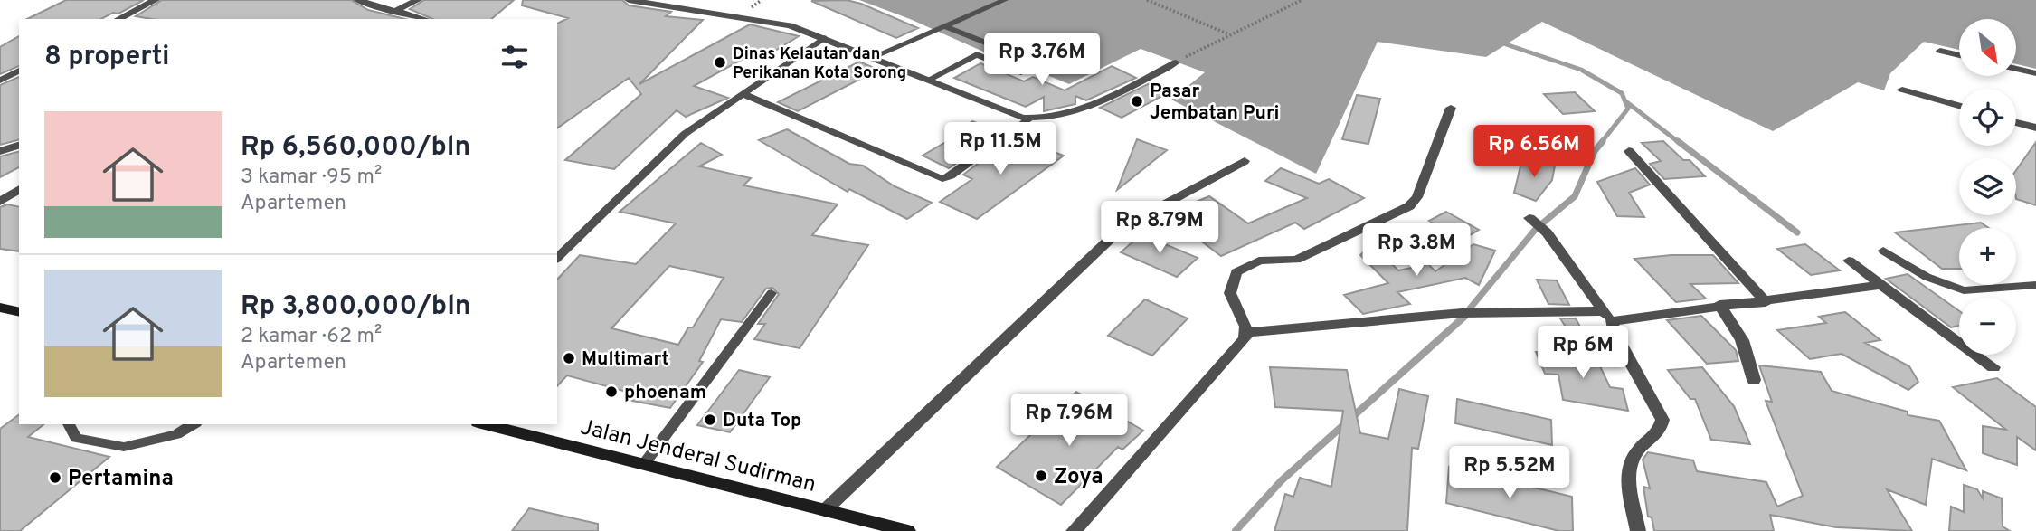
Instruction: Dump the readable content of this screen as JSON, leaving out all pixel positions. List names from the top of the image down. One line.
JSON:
{"streets":{"main road":["Jalan Jenderal Sudirman"]},"places":["Dinas Kelautan dan Perikanan Kota Sorong","Pasar Jembatan Puri","Multimart","phoenam","Duta Top","Zoya","Pertamina"],"north":"bottom right","page":{"map_buttons":["+","−"],"heading":"8 properti","price":["Rp 3.76M","Rp 11.5M","Rp 6.56M","Rp 8.79M","Rp 3.8M","Rp 6M","Rp 7.96M","Rp 5.52M"],"list":[{"name":"Rp 6,560,000/bln","note":"3 kamar · 95 m² · Apartemen"},{"name":"Rp 3,800,000/bln","note":"2 kamar · 62 m² · Apartemen"}]}}
